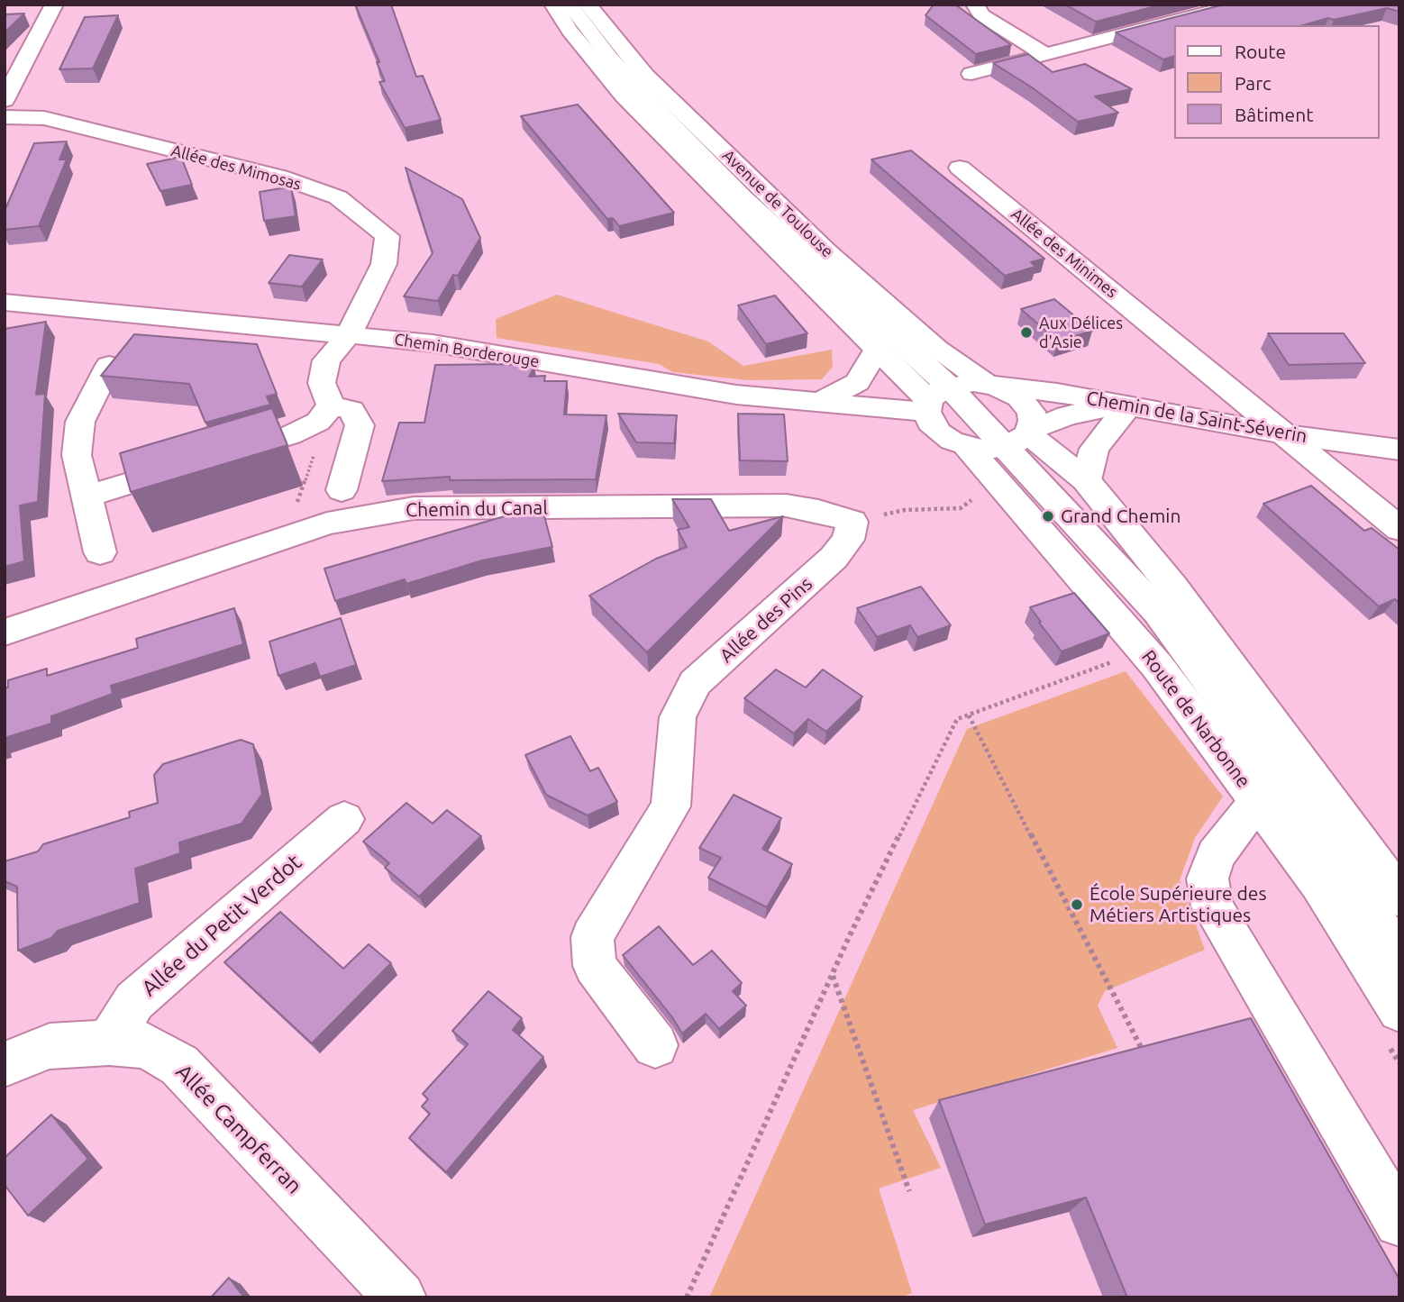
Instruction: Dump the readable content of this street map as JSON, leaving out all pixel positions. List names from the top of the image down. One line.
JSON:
{"streets":{"street":["Allée des Mimosas","Avenue de Toulouse","Allée des Minimes","Chemin Borderouge","Chemin de la Saint-Séverin","Chemin du Canal","Allée des Pins","Route de Narbonne","Allée du Petit Verdot","Allée Campferran"]},"crossings":[["Allée des Mimosas","Chemin Borderouge"],["Avenue de Toulouse","Chemin Borderouge"],["Avenue de Toulouse","Chemin de la Saint-Séverin"],["Allée des Minimes","Chemin de la Saint-Séverin"],["Chemin Borderouge","Chemin de la Saint-Séverin"],["Chemin du Canal","Allée des Pins"],["Allée du Petit Verdot","Allée Campferran"]],"places":["Aux Délices d'Asie","Grand Chemin","École Supérieure des Métiers Artistiques"],"legend":["Route","Parc","Bâtiment"]}
